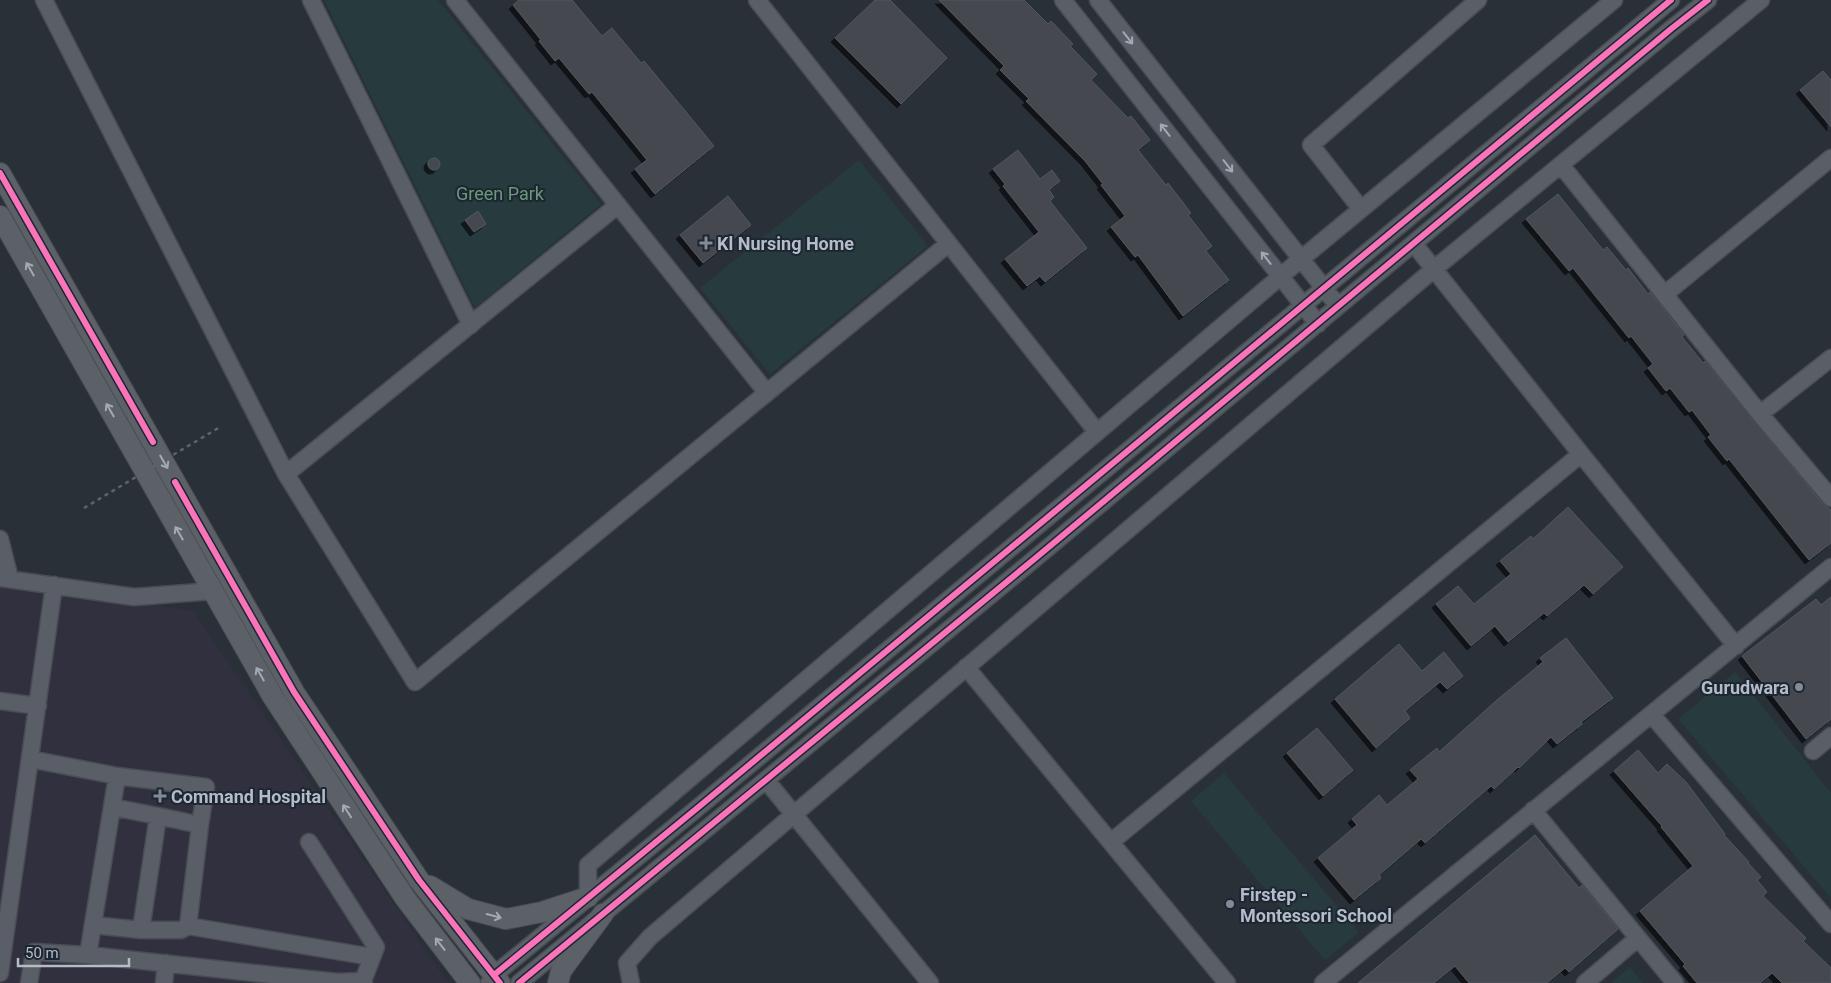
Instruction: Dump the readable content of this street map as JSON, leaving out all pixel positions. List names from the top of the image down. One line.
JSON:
{"parks":["Green Park"],"places":{"health":["Kl Nursing Home","Command Hospital"],"other":["Gurudwara","Firstep - Montessori School"]},"scale_bar":"50 m"}
